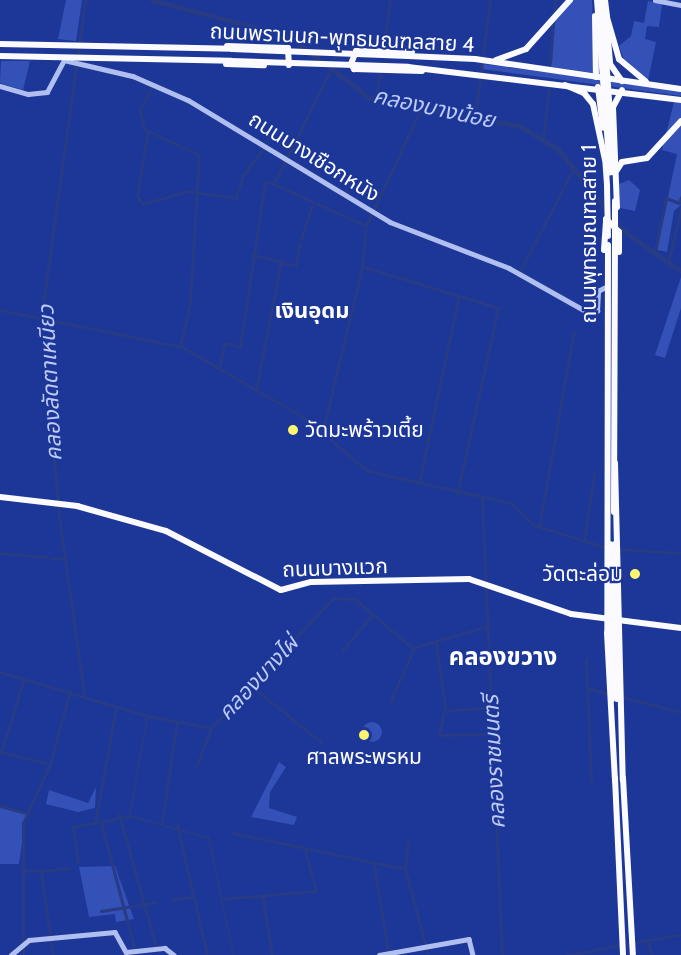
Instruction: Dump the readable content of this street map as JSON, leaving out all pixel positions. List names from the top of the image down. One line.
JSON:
{"streets":{"main road":["ถนนพรานนก-พุทธมณฑลสาย 4","ถนนพุทธมณฑลสาย 1","ถนนบางแวก"],"street":["ถนนบางเชือกหนัง"]},"crossings":[["ถนนบางเชือกหนัง","ถนนพุทธมณฑลสาย 1"],["ถนนพุทธมณฑลสาย 1","ถนนบางแวก"]],"districts":["เงินอุดม","คลองขวาง"],"water":["คลองบางน้อย","คลองลัดตาเหนียว","คลองบางไผ่","คลองราชมนตรี"],"places":["วัดมะพร้าวเตี้ย","วัดตะล่อม","ศาลพระพรหม"]}
